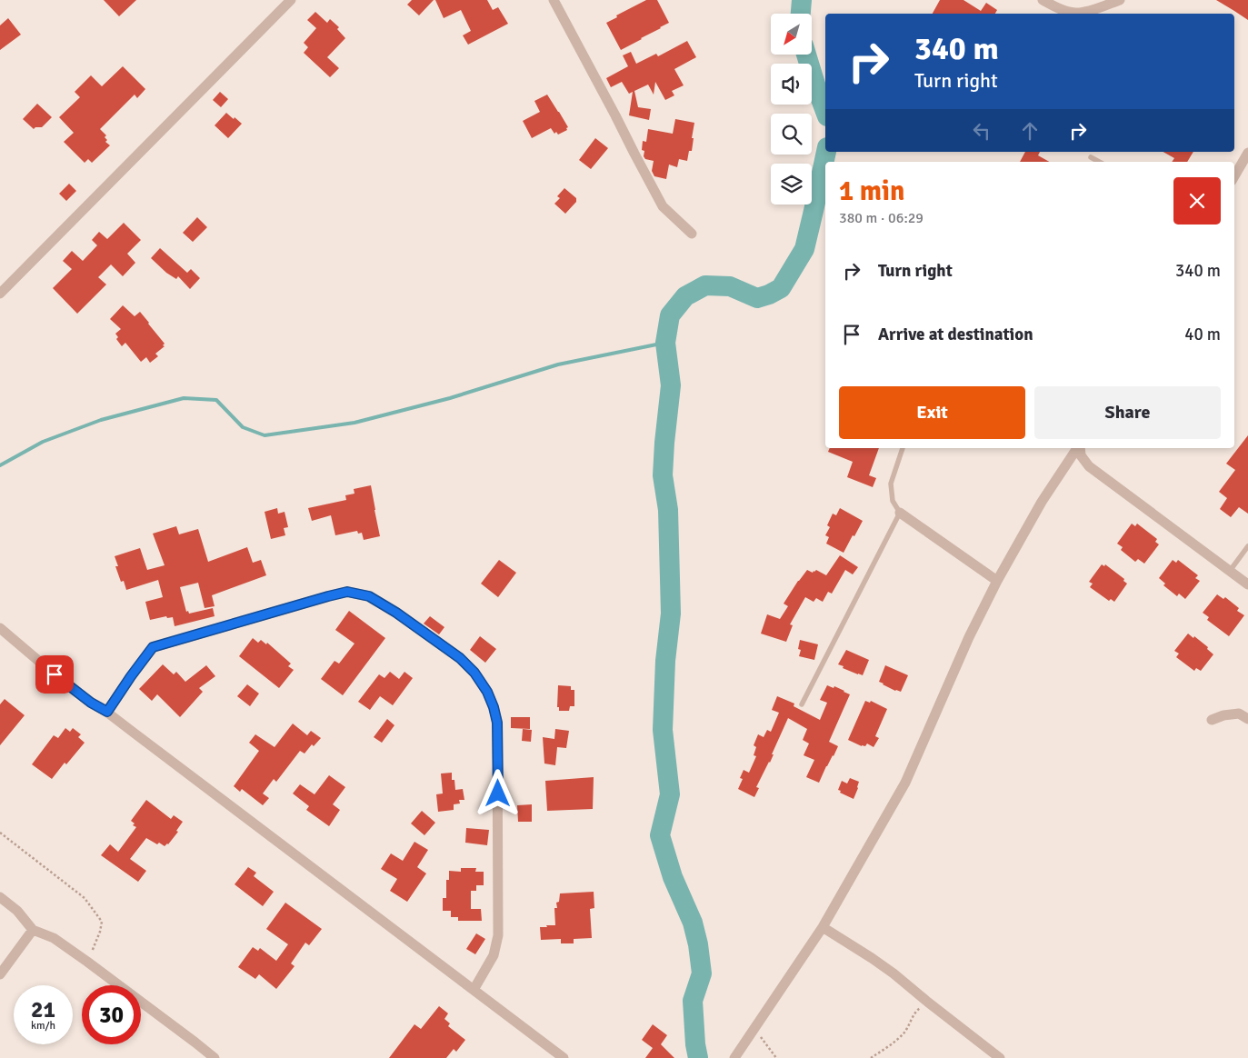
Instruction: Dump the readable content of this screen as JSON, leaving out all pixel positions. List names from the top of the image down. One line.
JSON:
{"north":"bottom left","page":{"turn":["340 m","Turn right"],"heading":["1 min","380 m · 06:29"],"list":[{"name":"Turn right","value":"340 m"},{"name":"Arrive at destination","value":"40 m"}],"buttons":["Exit","Share"],"speed":"21 km/h","limit":"30"}}
